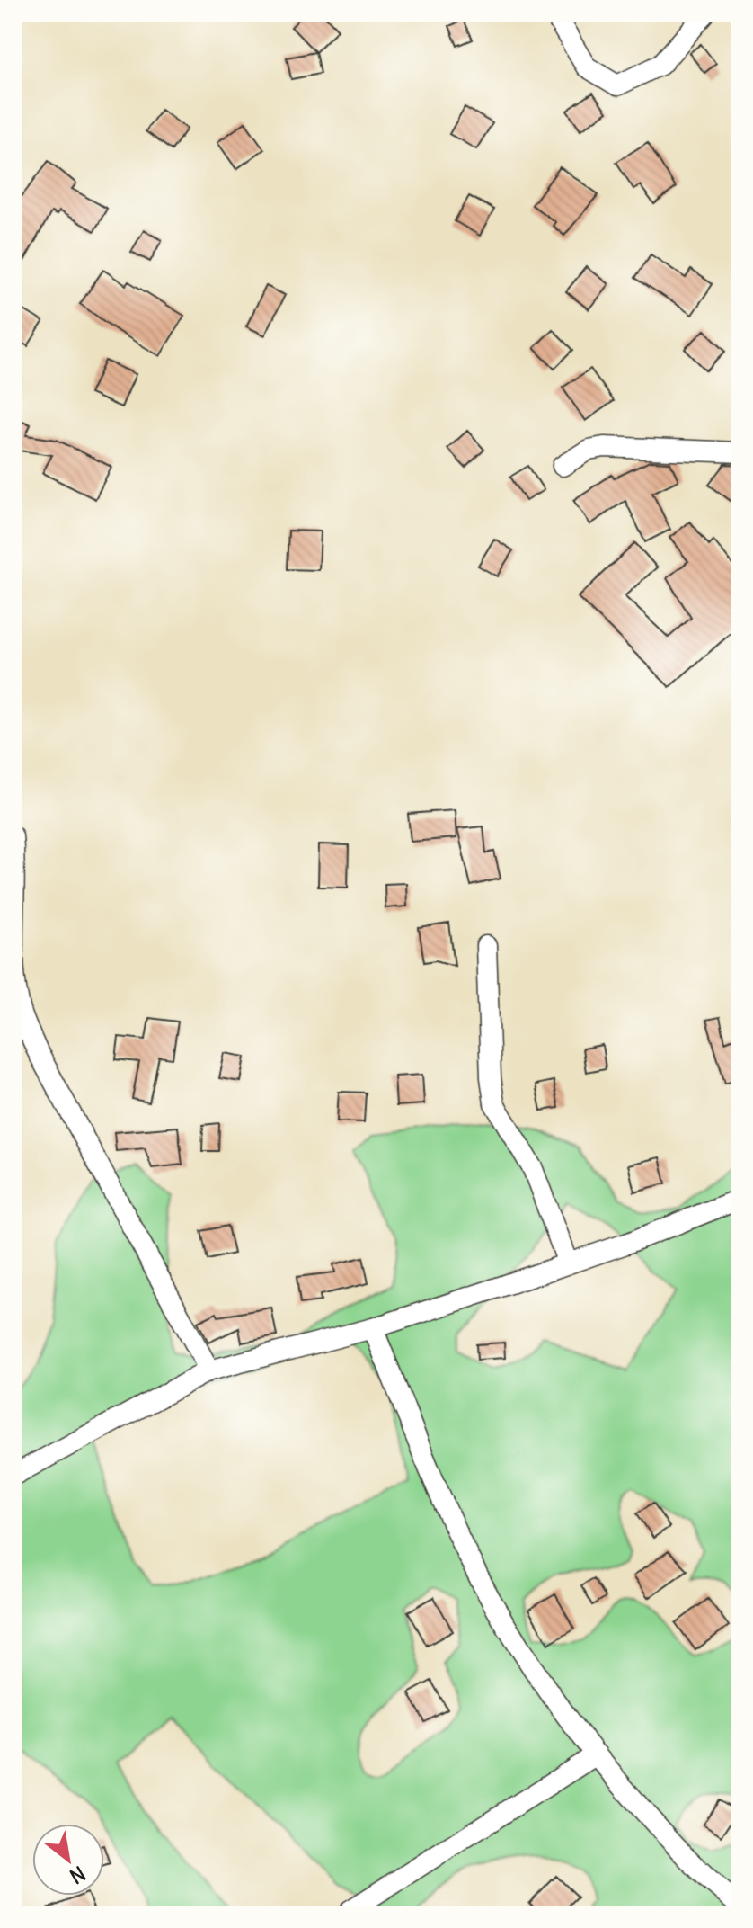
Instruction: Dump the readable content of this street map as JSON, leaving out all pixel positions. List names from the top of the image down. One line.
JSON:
{"north":"bottom right"}
